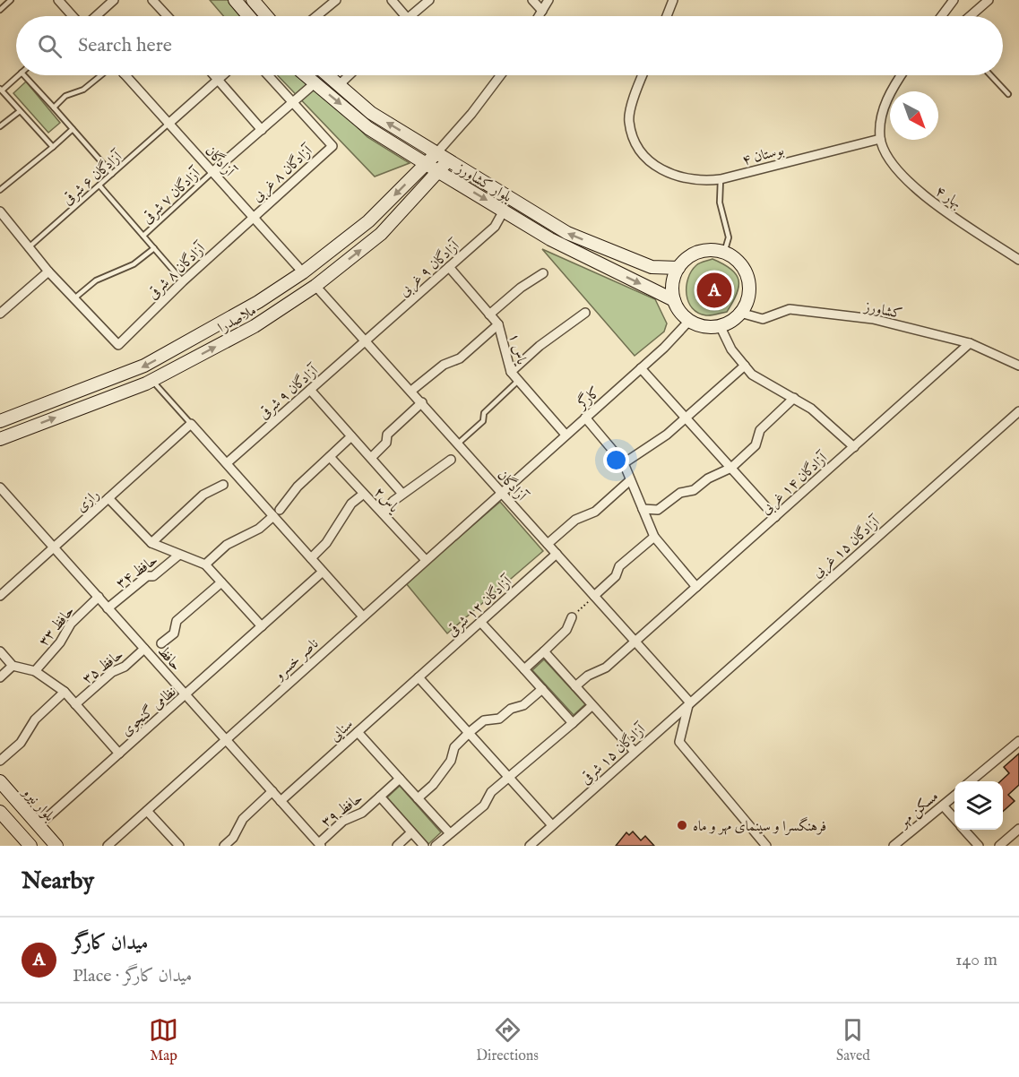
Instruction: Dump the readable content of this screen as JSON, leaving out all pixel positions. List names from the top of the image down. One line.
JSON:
{"streets":{"main road":["بلوار کشاورز","ملاصدرا","بلوار نیرو"],"street":["بوستان ۴","آزادگان","آزادگان ۸ غربی","بهار ۴","آزادگان ۹ غربی","آزادگان ۸ شرقی","کشاورز","یاس ۱","آزادگان ۹ شرقی","کارگر","آزادگان ۱۴ غربی","یاس۲","رازی","آزادگان ۱۵ غربی","حافظ ۳۴","آزادگان ۱۲ شرقی","حافظ ۳۳","حافظ","ناصر خسرو","حافظ ۳۵","نظامی گنجوی","سنایی","آزادگان ۱۵ شرقی","مسکن مهر","حافظ ۳۹"],"lane":["آزادگان ۶ شرقی","آزادگان ۷ شرقی"]},"crossings":[["بوستان ۴","بهار ۴"],["آزادگان","آزادگان ۸ غربی"],["آزادگان","آزادگان ۶ شرقی"],["آزادگان","آزادگان ۷ شرقی"],["آزادگان","آزادگان ۹ غربی"],["آزادگان","آزادگان ۸ شرقی"],["آزادگان","ملاصدرا"],["آزادگان","آزادگان ۹ شرقی"],["آزادگان","کارگر"],["آزادگان","آزادگان ۱۴ غربی"],["آزادگان","آزادگان ۱۵ غربی"],["آزادگان","آزادگان ۱۲ شرقی"],["آزادگان","ناصر خسرو"],["آزادگان","آزادگان ۱۵ شرقی"],["آزادگان ۸ غربی","آزادگان ۸ شرقی"],["بلوار کشاورز","آزادگان ۹ غربی"],["بلوار کشاورز","کشاورز"],["بلوار کشاورز","ملاصدرا"],["بلوار کشاورز","کارگر"],["آزادگان ۹ غربی","یاس ۱"],["آزادگان ۹ غربی","آزادگان ۹ شرقی"],["کشاورز","کارگر"],["کشاورز","آزادگان ۱۴ غربی"],["یاس ۱","کارگر"],["کارگر","ناصر خسرو"],["یاس۲","ناصر خسرو"],["رازی","حافظ"],["آزادگان ۱۵ غربی","آزادگان ۱۵ شرقی"],["حافظ ۳۴","حافظ"],["آزادگان ۱۲ شرقی","سنایی"],["حافظ ۳۳","حافظ"],["حافظ","ناصر خسرو"],["حافظ","حافظ ۳۵"],["حافظ","نظامی گنجوی"],["حافظ","سنایی"],["حافظ","حافظ ۳۹"],["نظامی گنجوی","بلوار نیرو"]],"places":["فرهنگسرا و سینمای مهر و ماه"],"north":"bottom right","page":{"search":"Search here","pins":"A","heading":"Nearby","list":[{"mark":"A","name":"میدان کارگر","note":"Place · میدان کارگر","value":"140 m"}],"nav":["Map","Directions","Saved"]}}
